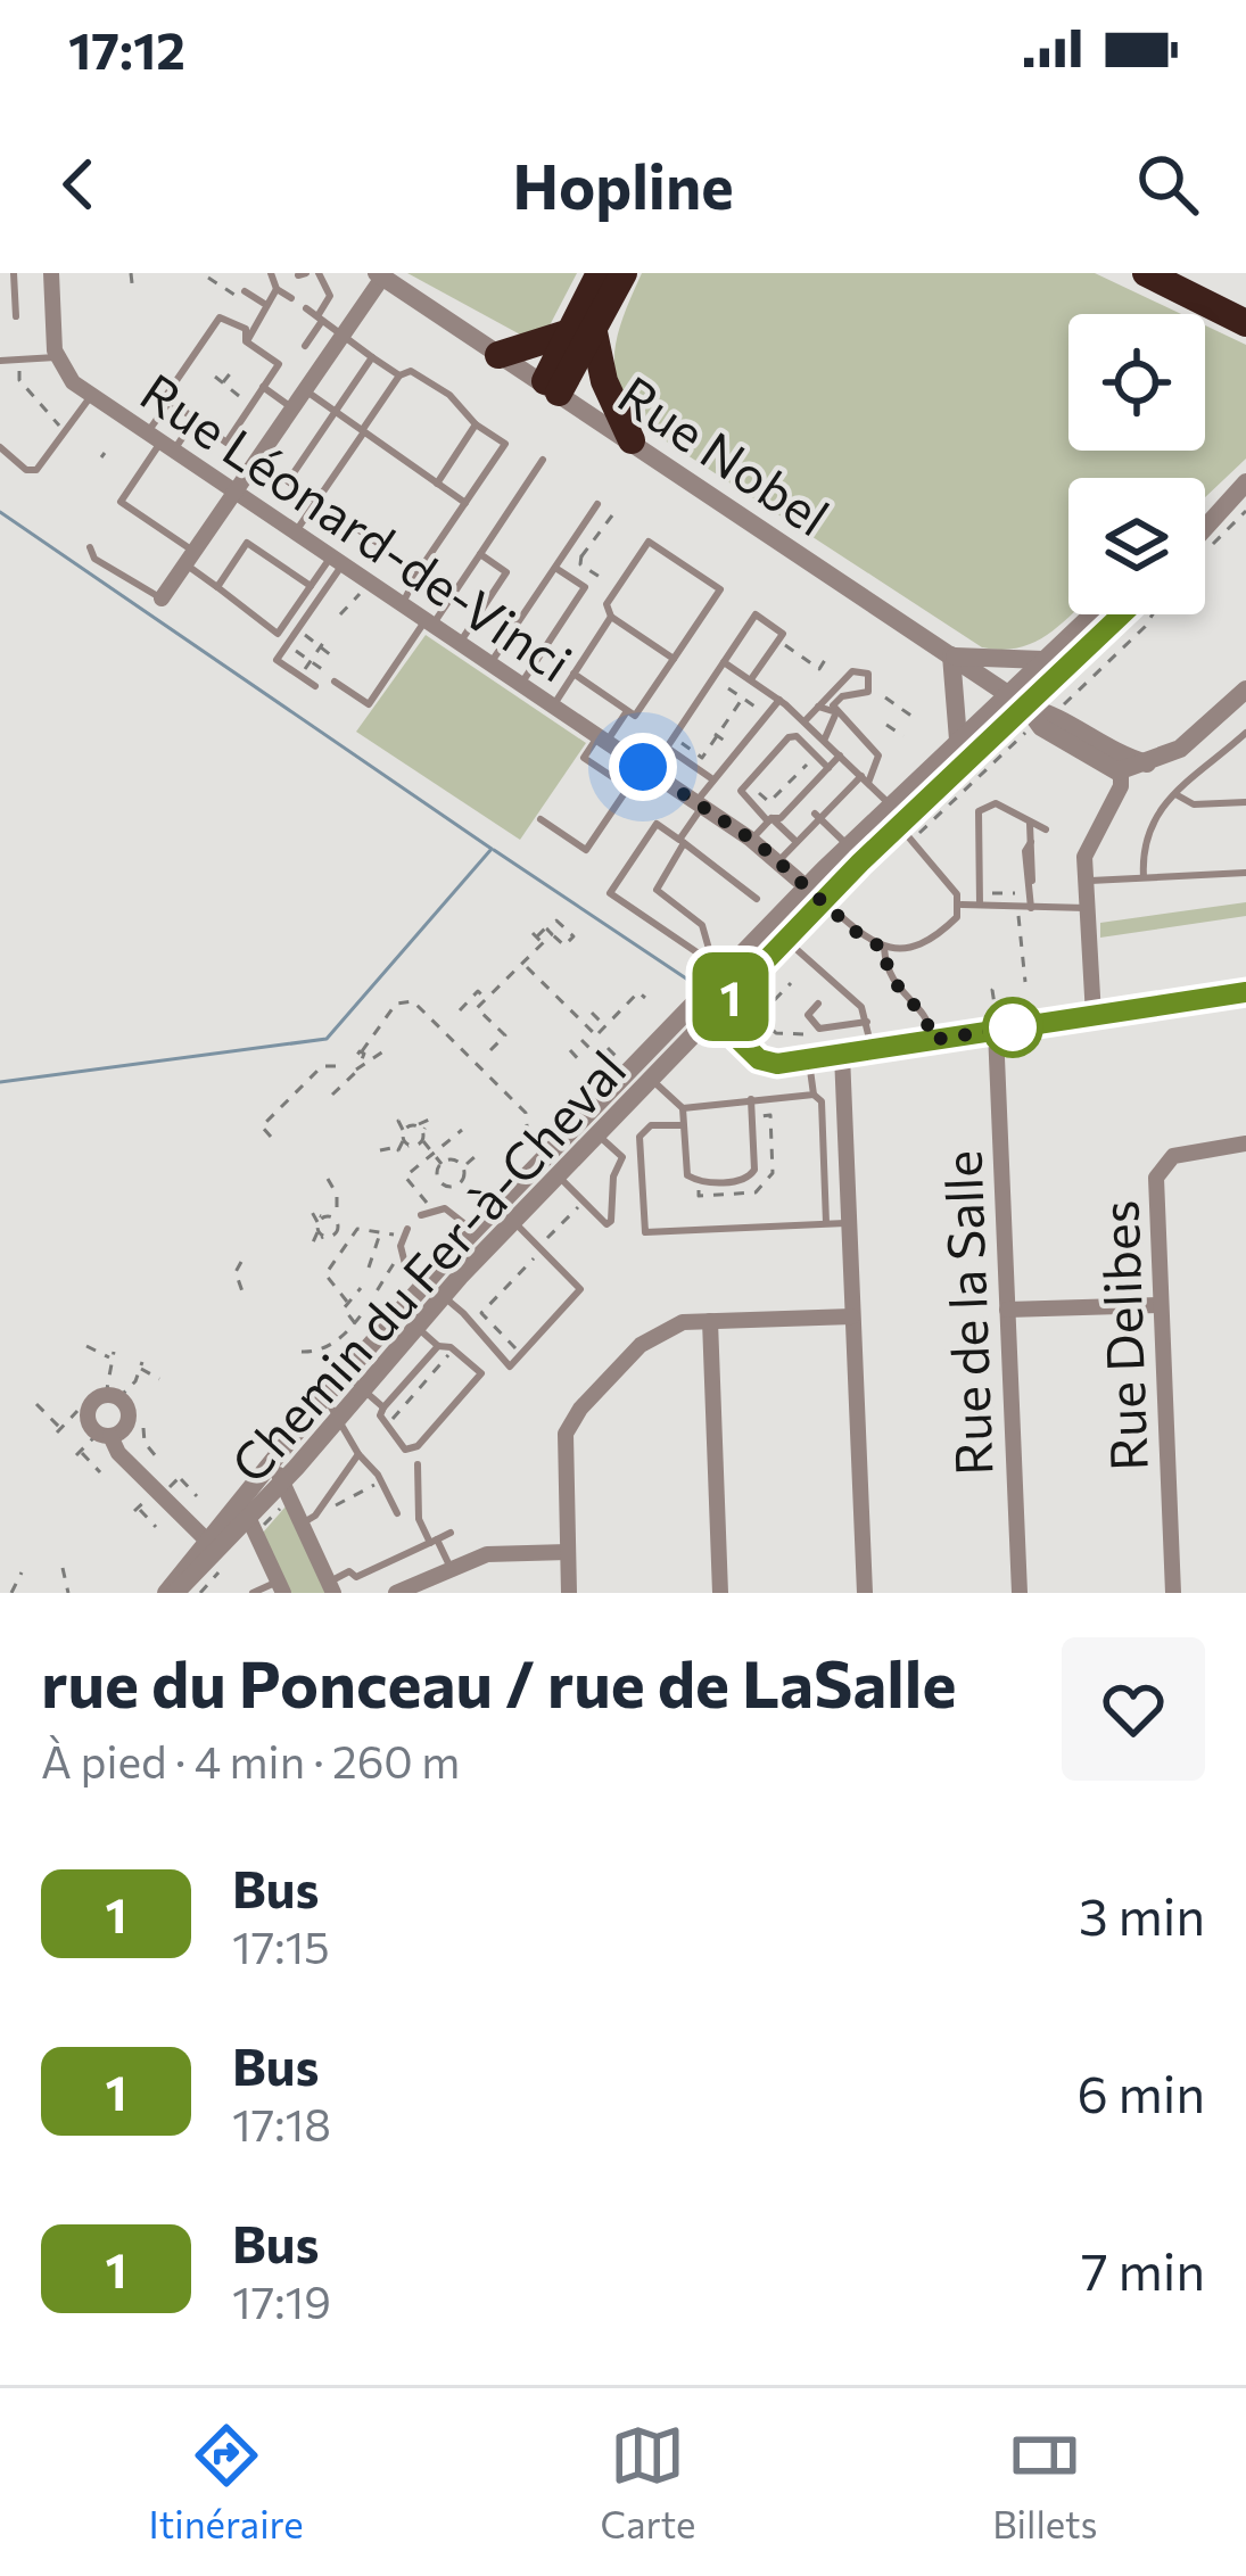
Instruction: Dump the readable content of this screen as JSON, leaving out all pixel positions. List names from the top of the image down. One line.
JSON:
{"streets":{"street":["Rue Nobel","Rue Léonard-de-Vinci","Chemin du Fer-à-Cheval","Rue de la Salle","Rue Delibes"]},"crossings":[["Rue Nobel","Chemin du Fer-à-Cheval"],["Rue Léonard-de-Vinci","Chemin du Fer-à-Cheval"]],"lines":["bus line 1"],"page":{"status":"17:12","header":"Hopline","on_map":"1","heading":["rue du Ponceau / rue de LaSalle","À pied · 4 min · 260 m"],"list":[{"mark":"1","name":"Bus","note":"17:15","value":"3 min"},{"mark":"1","name":"Bus","note":"17:18","value":"6 min"},{"mark":"1","name":"Bus","note":"17:19","value":"7 min"}],"tabs":["Itinéraire","Carte","Billets"]}}
